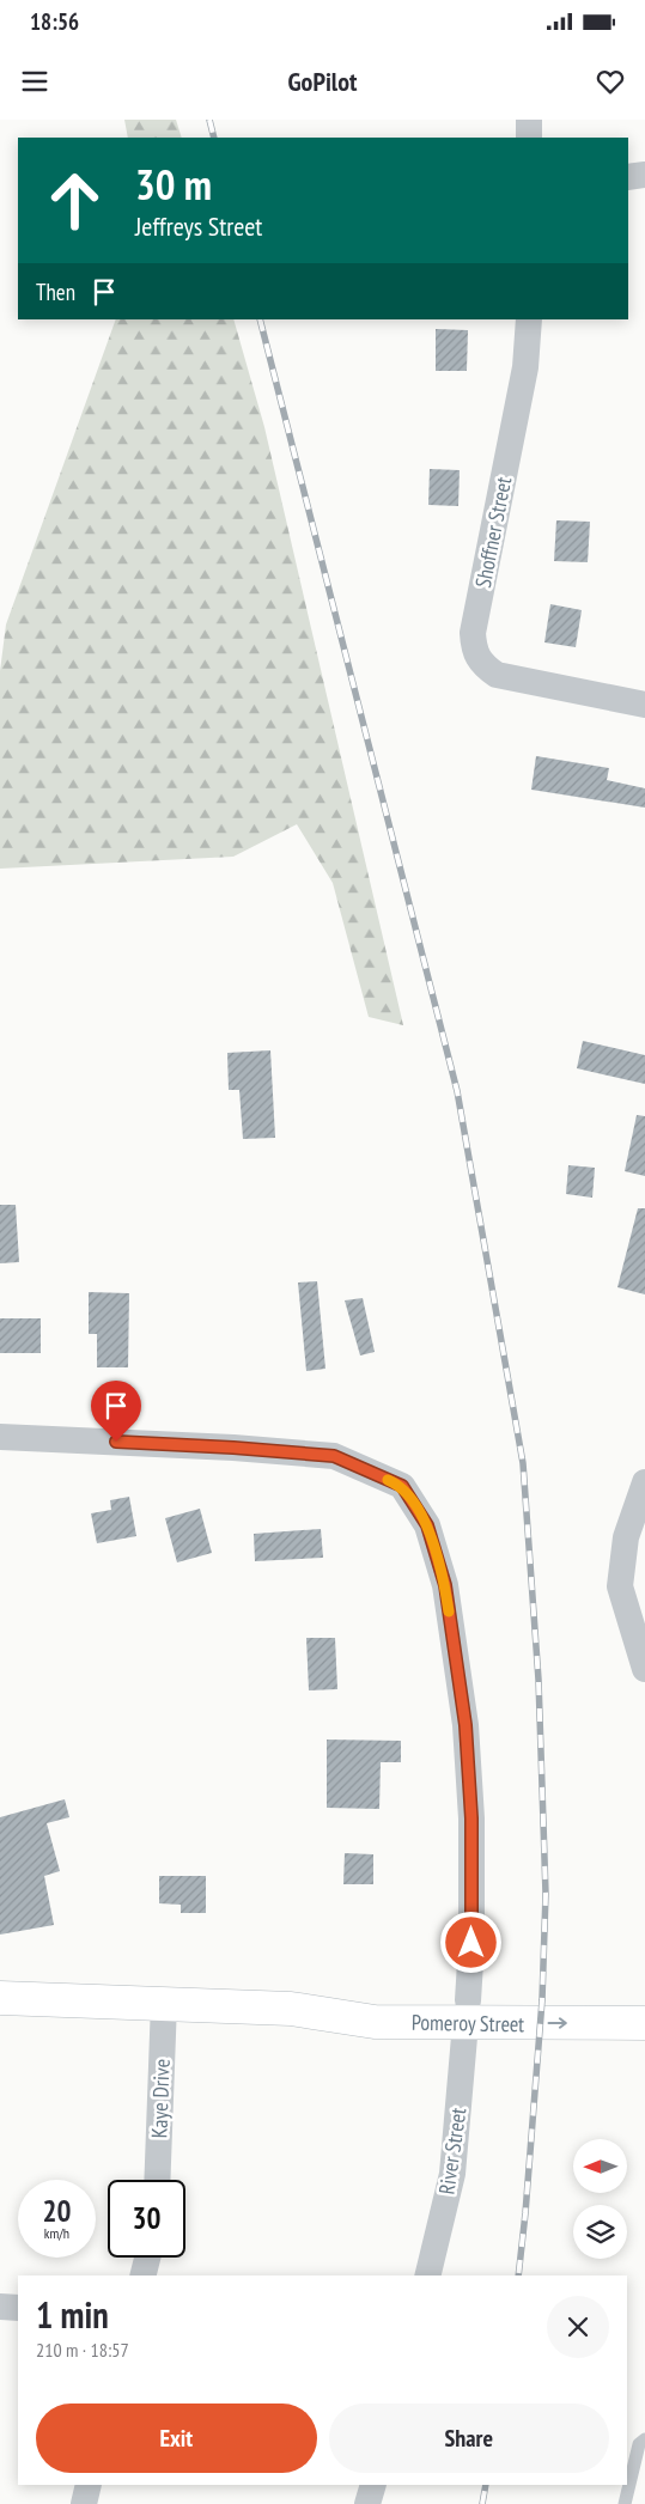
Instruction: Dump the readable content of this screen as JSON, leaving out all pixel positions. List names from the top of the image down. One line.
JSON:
{"streets":{"street":["Shoffner Street","Pomeroy Street","Kaye Drive","River Street"]},"crossings":[["Pomeroy Street","Kaye Drive"],["Pomeroy Street","River Street"]],"north":"left","page":{"status":"18:56","header":"GoPilot","turn":["30 m","Jeffreys Street"],"then":"Then","speed":"20 km/h","limit":"30","heading":["1 min","210 m · 18:57"],"buttons":["Exit","Share"]}}
